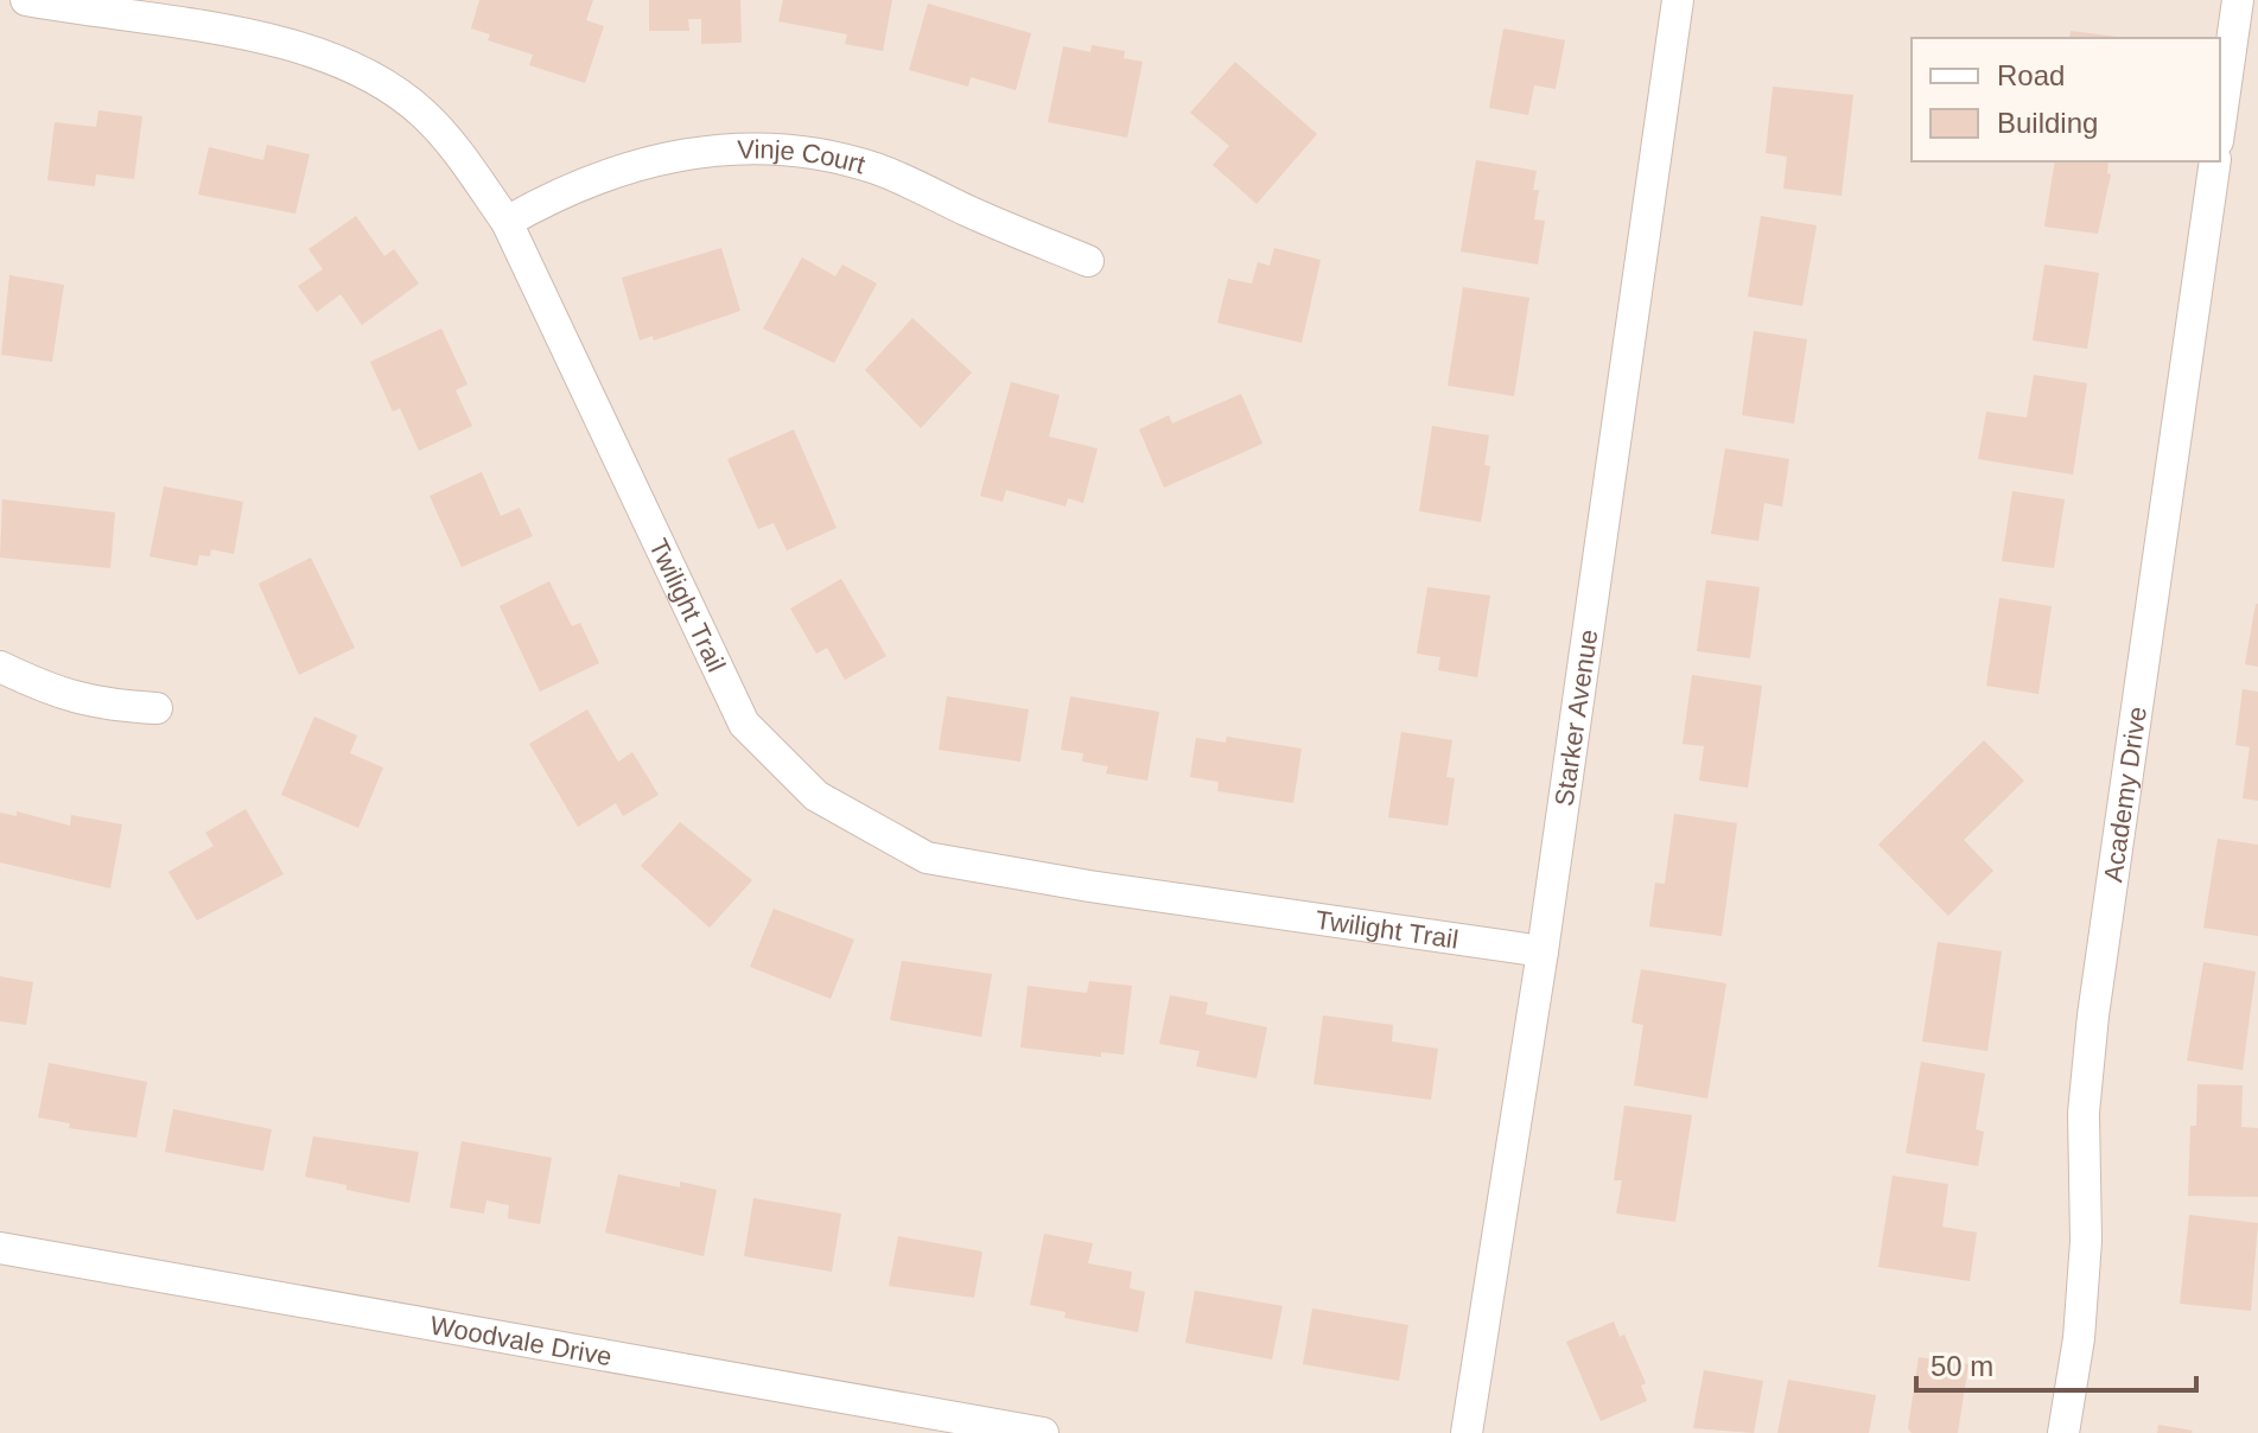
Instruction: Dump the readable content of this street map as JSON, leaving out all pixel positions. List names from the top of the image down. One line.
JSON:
{"streets":{"street":["Vinje Court","Twilight Trail","Starker Avenue","Academy Drive","Woodvale Drive"]},"crossings":[["Vinje Court","Twilight Trail"],["Twilight Trail","Starker Avenue"]],"legend":["Road","Building"],"scale_bar":"50 m"}
